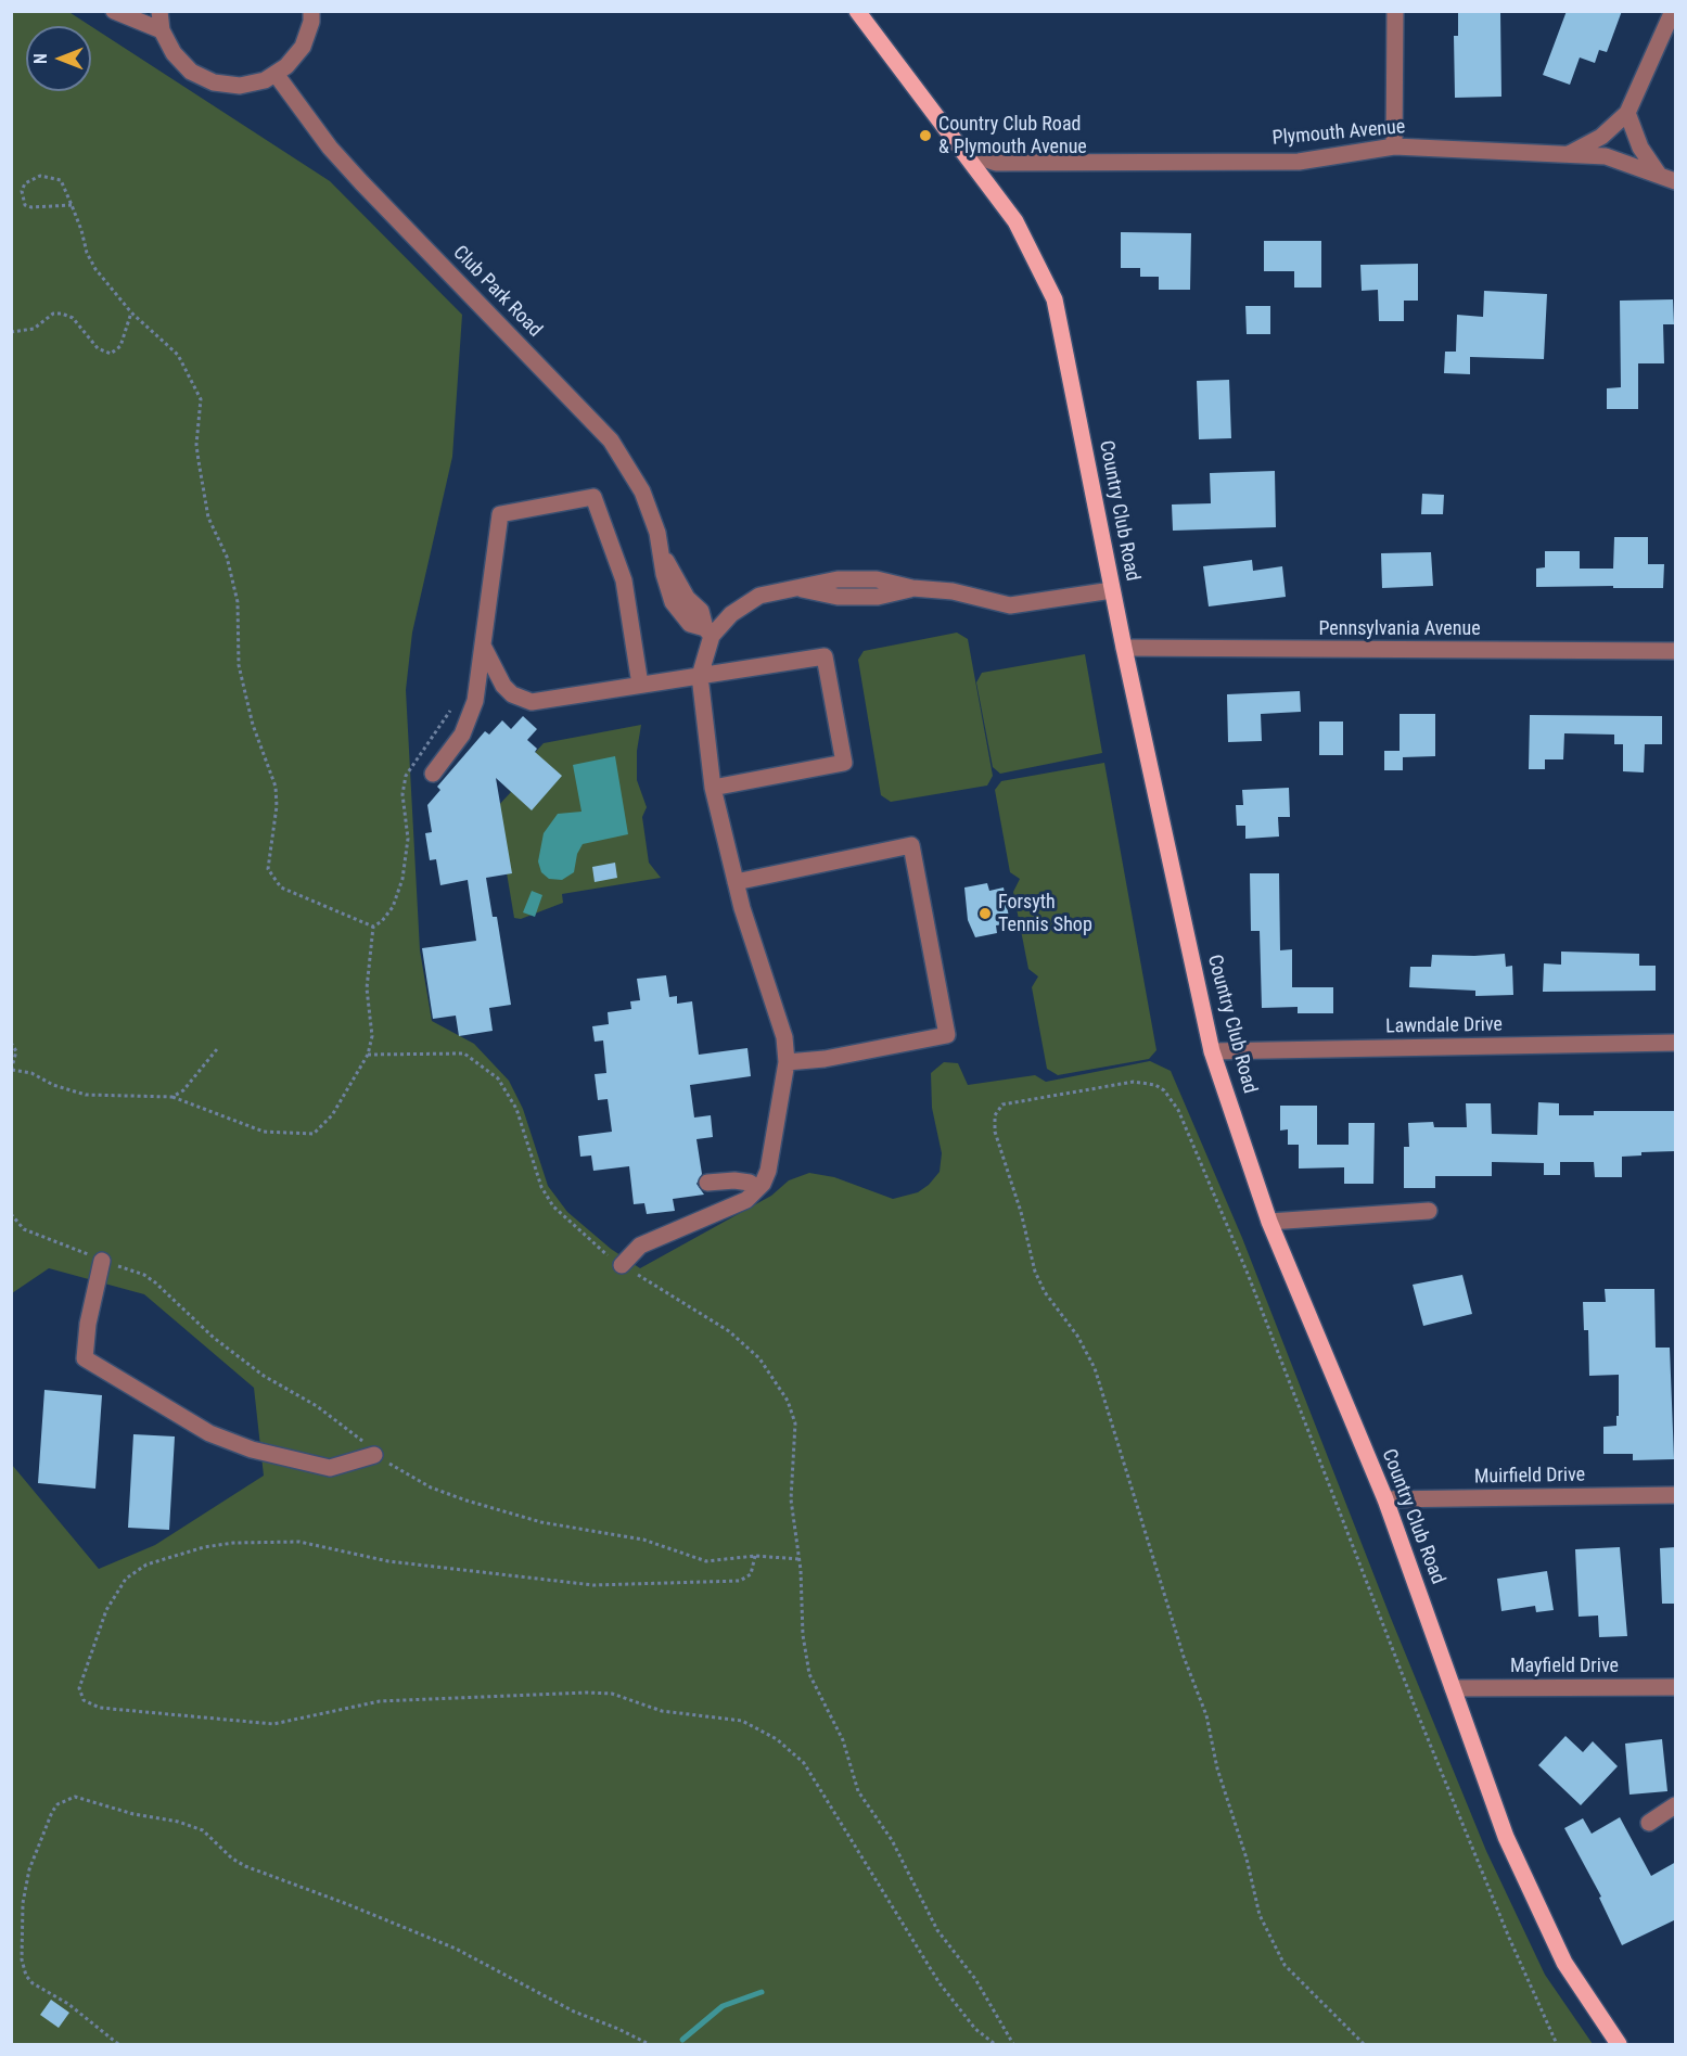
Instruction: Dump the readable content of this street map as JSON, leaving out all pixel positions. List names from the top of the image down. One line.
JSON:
{"streets":{"main road":["Country Club Road"],"street":["Plymouth Avenue","Club Park Road","Pennsylvania Avenue","Lawndale Drive","Muirfield Drive","Mayfield Drive"]},"crossings":[["Plymouth Avenue","Country Club Road"],["Country Club Road","Pennsylvania Avenue"],["Country Club Road","Lawndale Drive"],["Country Club Road","Muirfield Drive"],["Country Club Road","Mayfield Drive"]],"places":["Country Club Road & Plymouth Avenue","Forsyth Tennis Shop"],"north":"left"}
